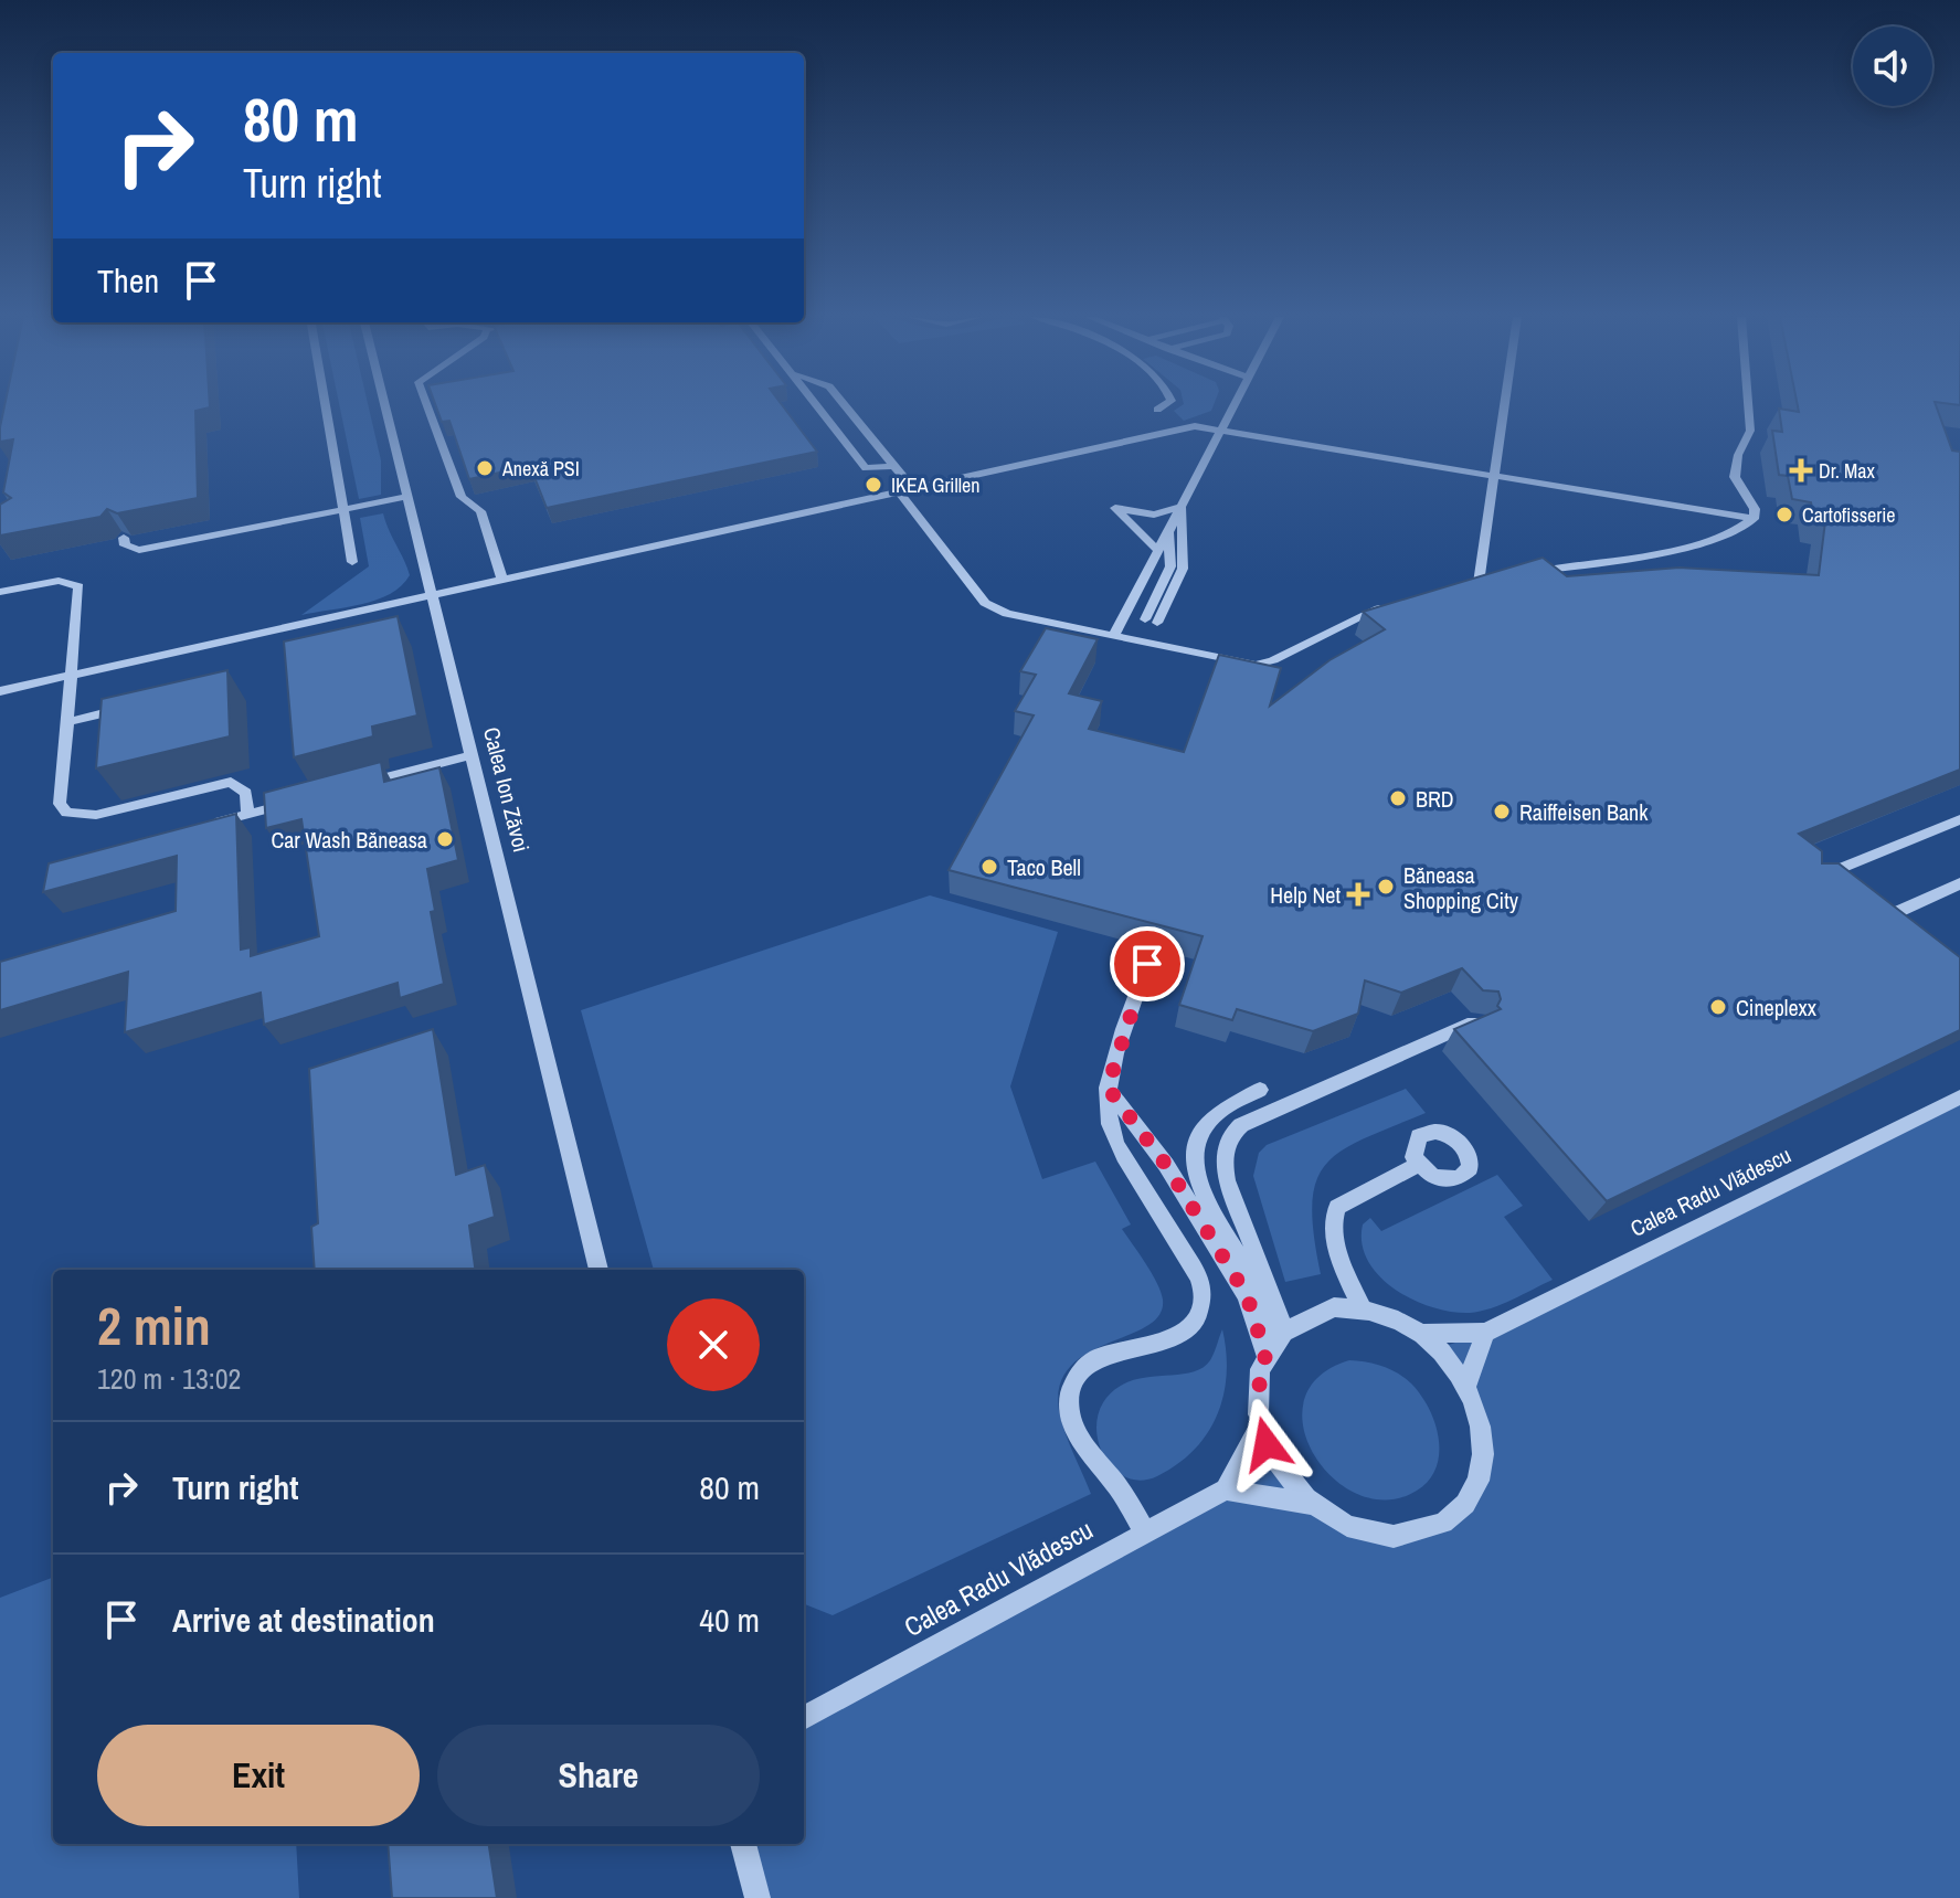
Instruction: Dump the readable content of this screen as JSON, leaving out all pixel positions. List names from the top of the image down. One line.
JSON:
{"streets":{"street":["Calea Ion Zăvoi","Calea Radu Vlădescu"]},"places":{"other":["Anexă PSI","IKEA Grillen","Cartofisserie","BRD","Raiffeisen Bank","Car Wash Băneasa","Taco Bell","Băneasa Shopping City","Cineplexx"],"health":["Dr. Max","Help Net"]},"page":{"turn":["80 m","Turn right"],"then":"Then","heading":["2 min","120 m · 13:02"],"list":[{"name":"Turn right","value":"80 m"},{"name":"Arrive at destination","value":"40 m"}],"buttons":["Exit","Share"]}}
